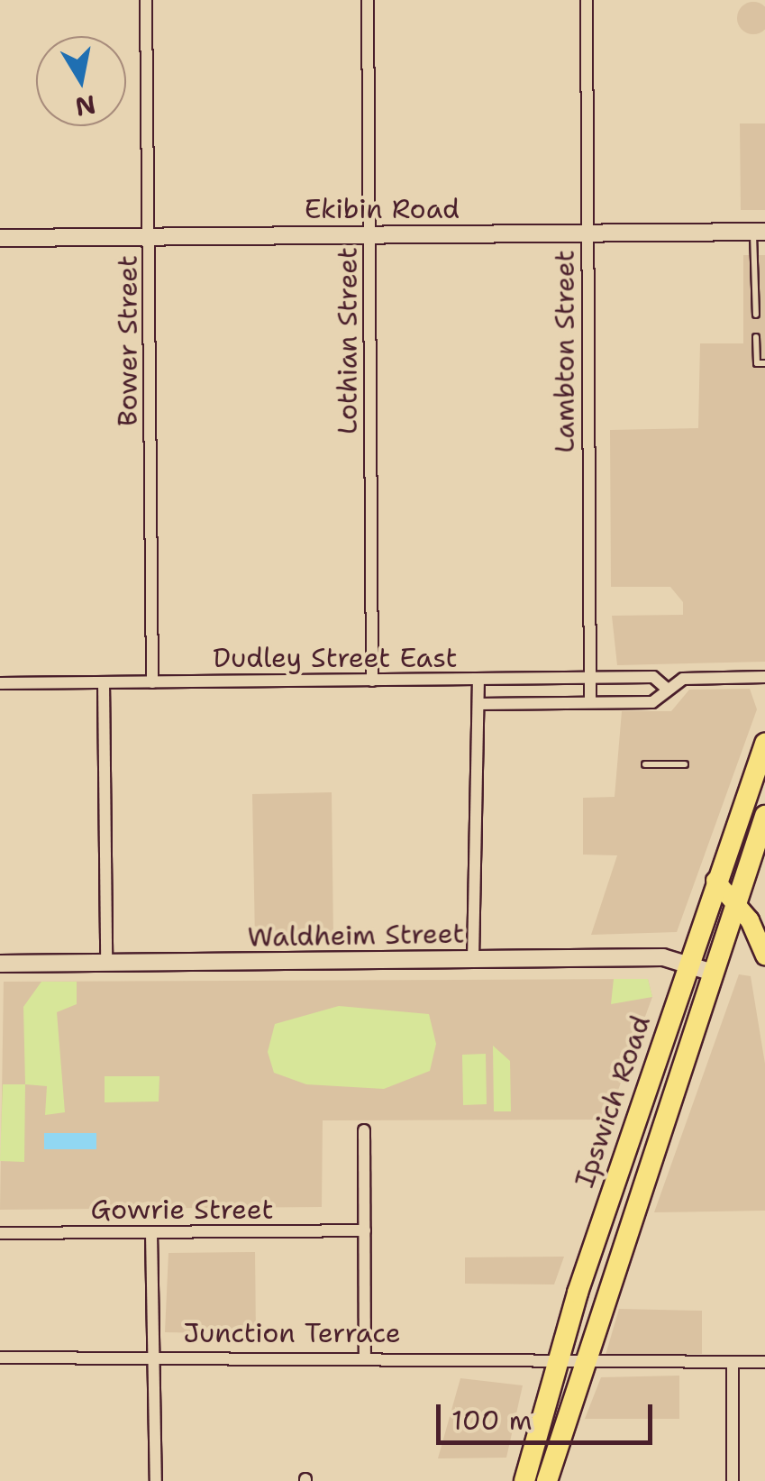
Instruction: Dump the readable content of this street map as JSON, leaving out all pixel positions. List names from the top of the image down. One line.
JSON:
{"streets":{"highway":["Ipswich Road"],"street":["Ekibin Road","Bower Street","Lothian Street","Lambton Street","Dudley Street East","Waldheim Street","Gowrie Street","Junction Terrace"]},"crossings":[["Ekibin Road","Bower Street"],["Ekibin Road","Lothian Street"],["Ekibin Road","Lambton Street"],["Bower Street","Dudley Street East"],["Lothian Street","Dudley Street East"],["Lambton Street","Dudley Street East"],["Waldheim Street","Ipswich Road"],["Ipswich Road","Junction Terrace"]],"scale_bar":"100 m","north":"bottom"}
